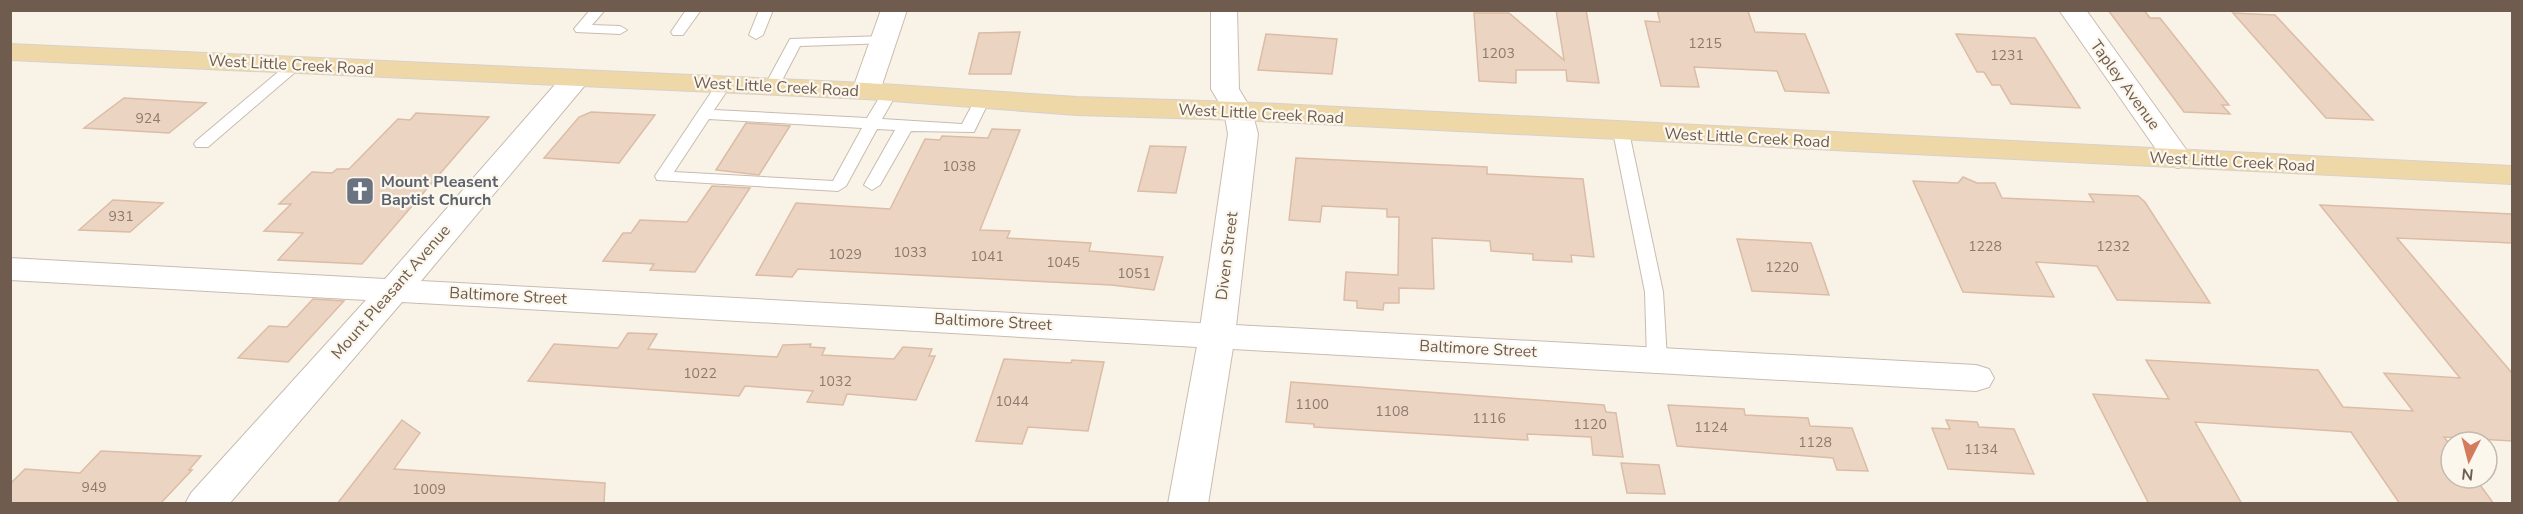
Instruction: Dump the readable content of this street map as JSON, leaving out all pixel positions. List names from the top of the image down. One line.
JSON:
{"streets":{"main road":["West Little Creek Road"],"street":["Tapley Avenue","Diven Street","Mount Pleasant Avenue","Baltimore Street"]},"crossings":[["West Little Creek Road","Tapley Avenue"],["West Little Creek Road","Diven Street"],["West Little Creek Road","Mount Pleasant Avenue"],["Diven Street","Baltimore Street"],["Mount Pleasant Avenue","Baltimore Street"]],"places":{"church":["Mount Pleasent Baptist Church"]},"house_numbers":["1215","1203","1231","924","1038","931","1228","1232","1033","1029","1041","1045","1220","1051","1022","1032","1044","1100","1108","1116","1120","1124","1128","1134","949","1009"],"north":"bottom"}
